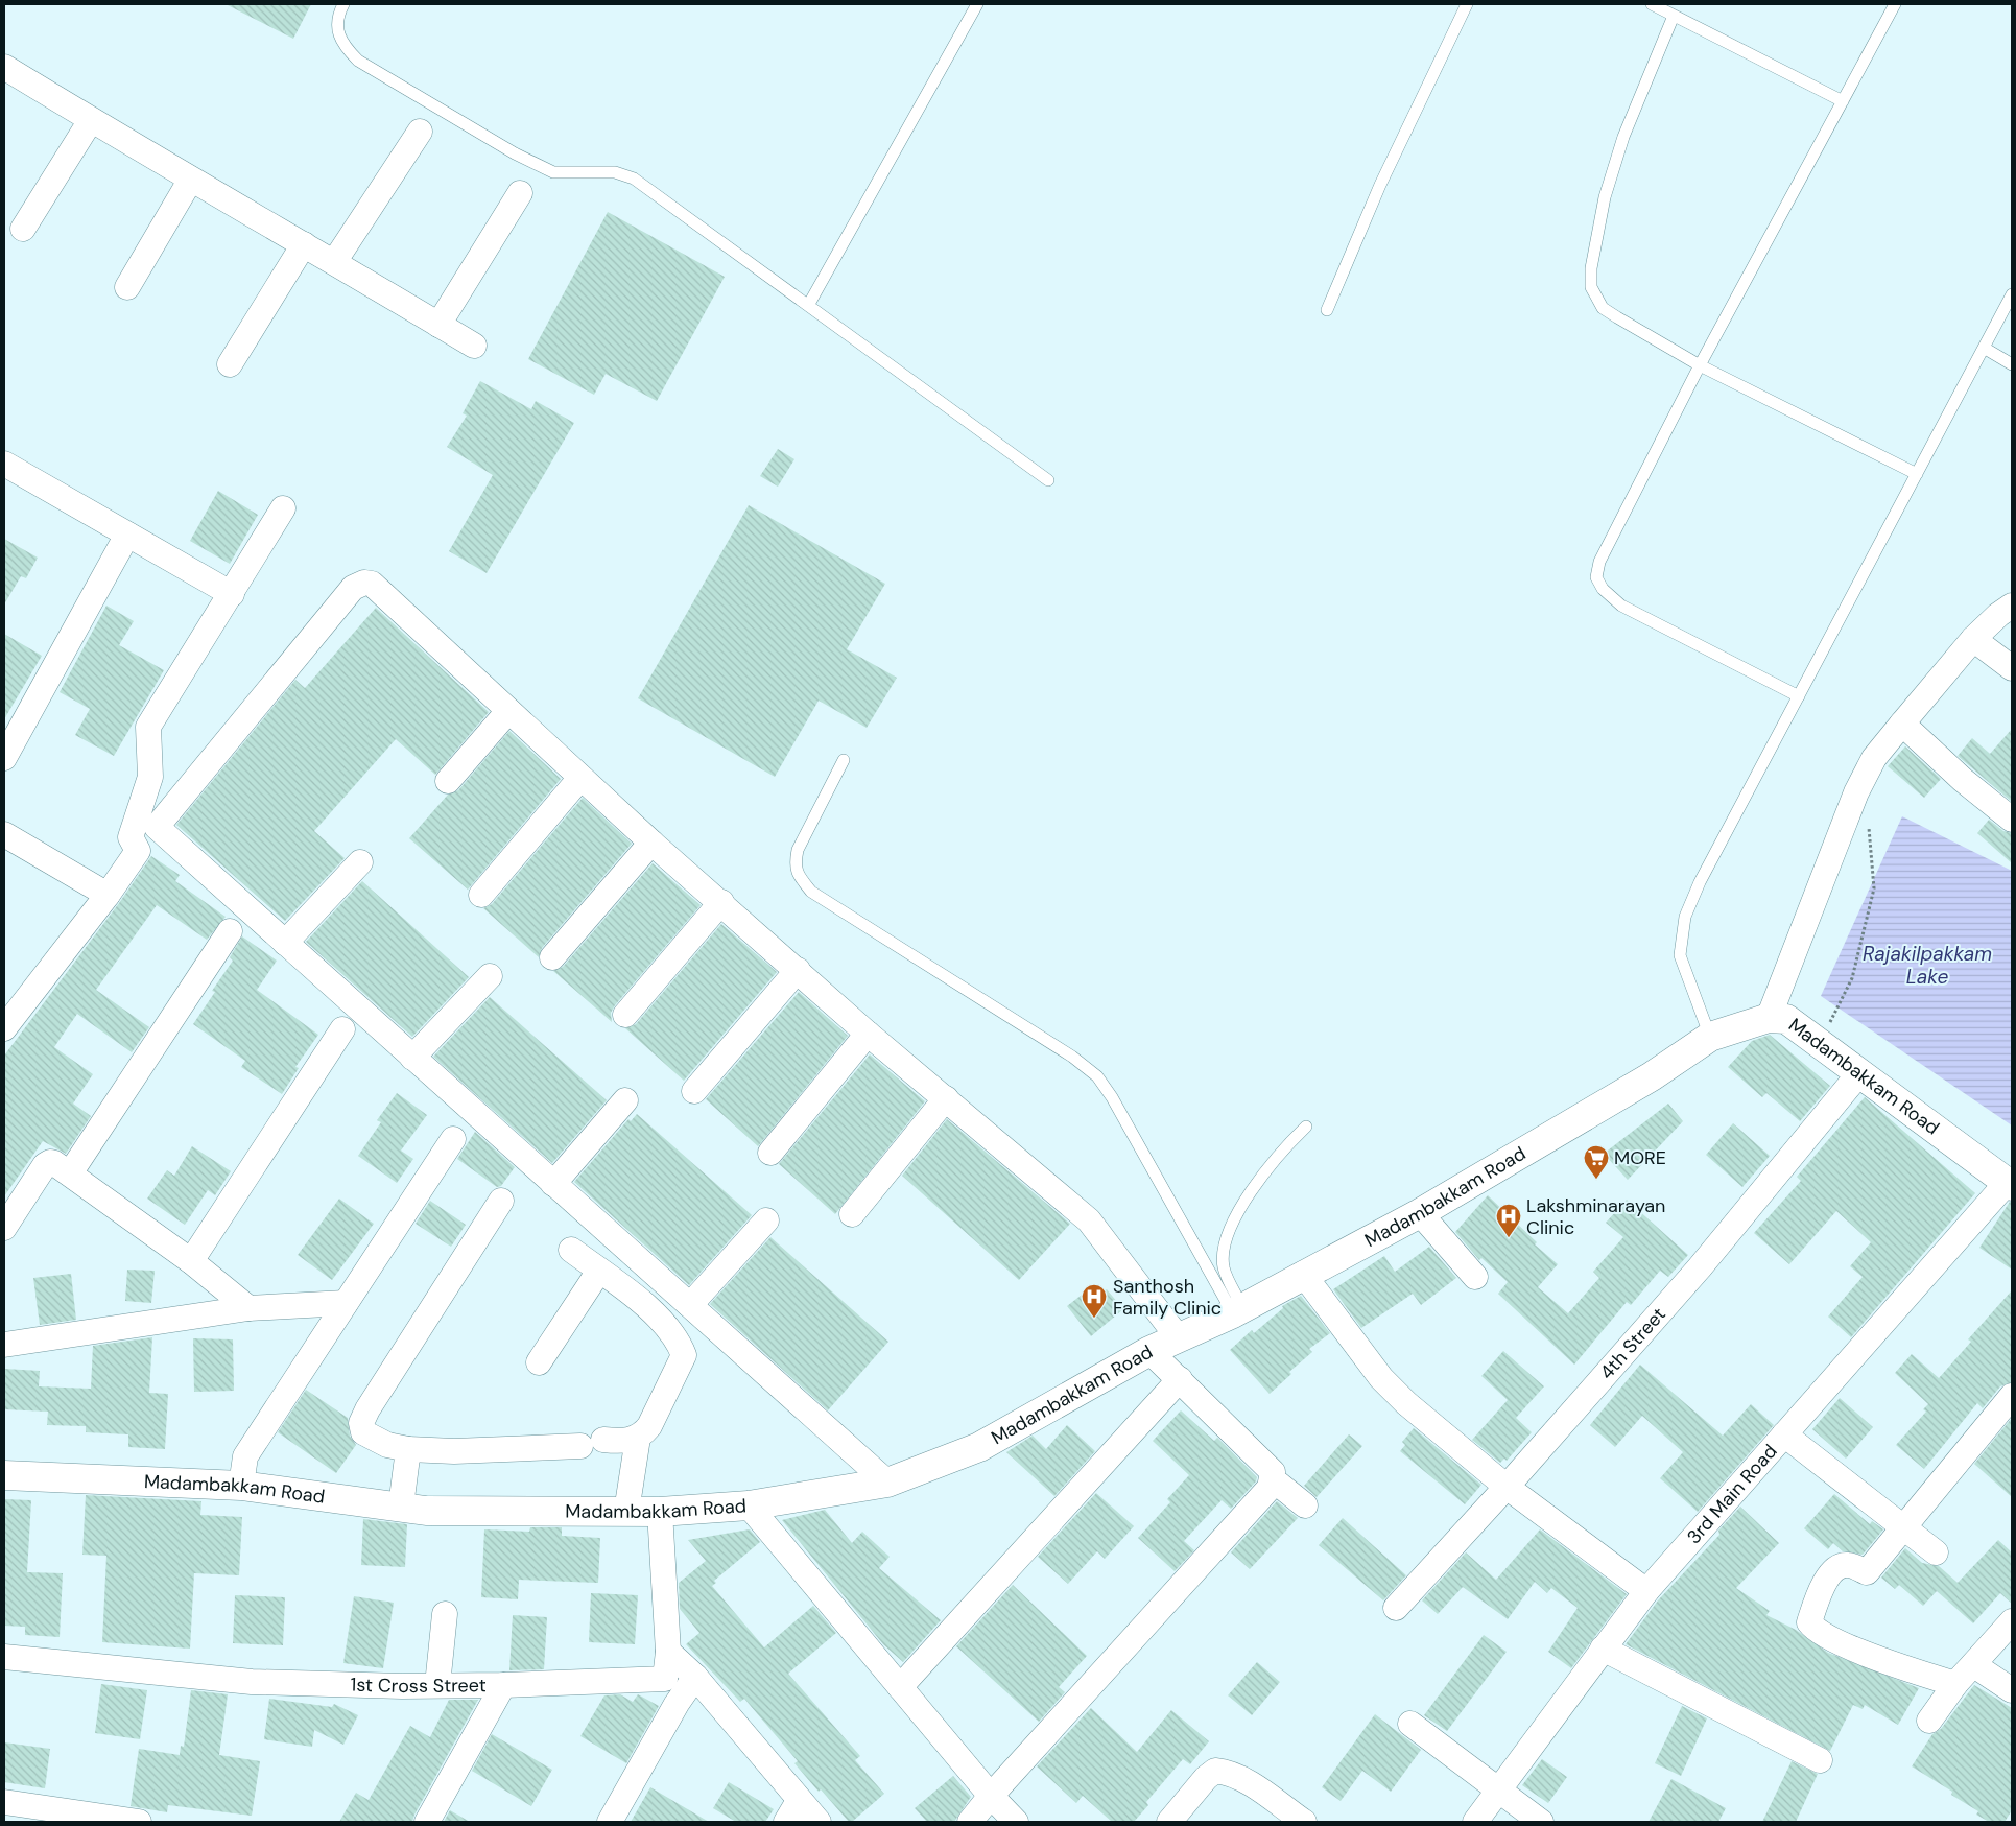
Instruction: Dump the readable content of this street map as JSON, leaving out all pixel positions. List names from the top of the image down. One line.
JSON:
{"streets":{"street":["Madambakkam Road","4th Street","3rd Main Road","1st Cross Street"]},"crossings":[["Madambakkam Road","4th Street"],["Madambakkam Road","3rd Main Road"]],"water":["Rajakilpakkam Lake"],"places":{"supermarket":["MORE"],"hospital":["Lakshminarayan Clinic","Santhosh Family Clinic"]}}
